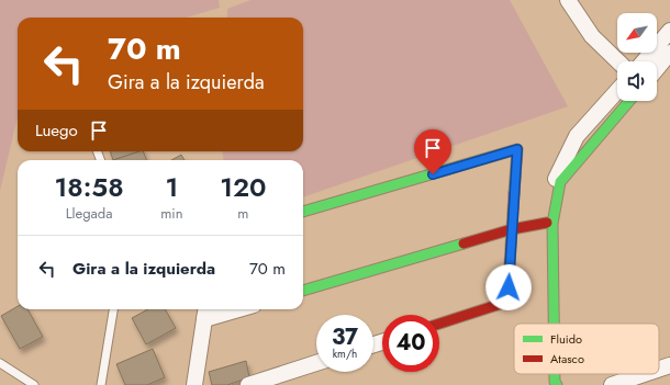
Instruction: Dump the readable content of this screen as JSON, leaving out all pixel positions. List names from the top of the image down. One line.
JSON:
{"legend":["Fluido","Atasco"],"north":"bottom left","page":{"turn":["70 m","Gira a la izquierda"],"then":"Luego","eta":["18:58","Llegada","1","min","120","m"],"list":[{"name":"Gira a la izquierda","value":"70 m"}],"speed":"37 km/h","limit":"40"}}
